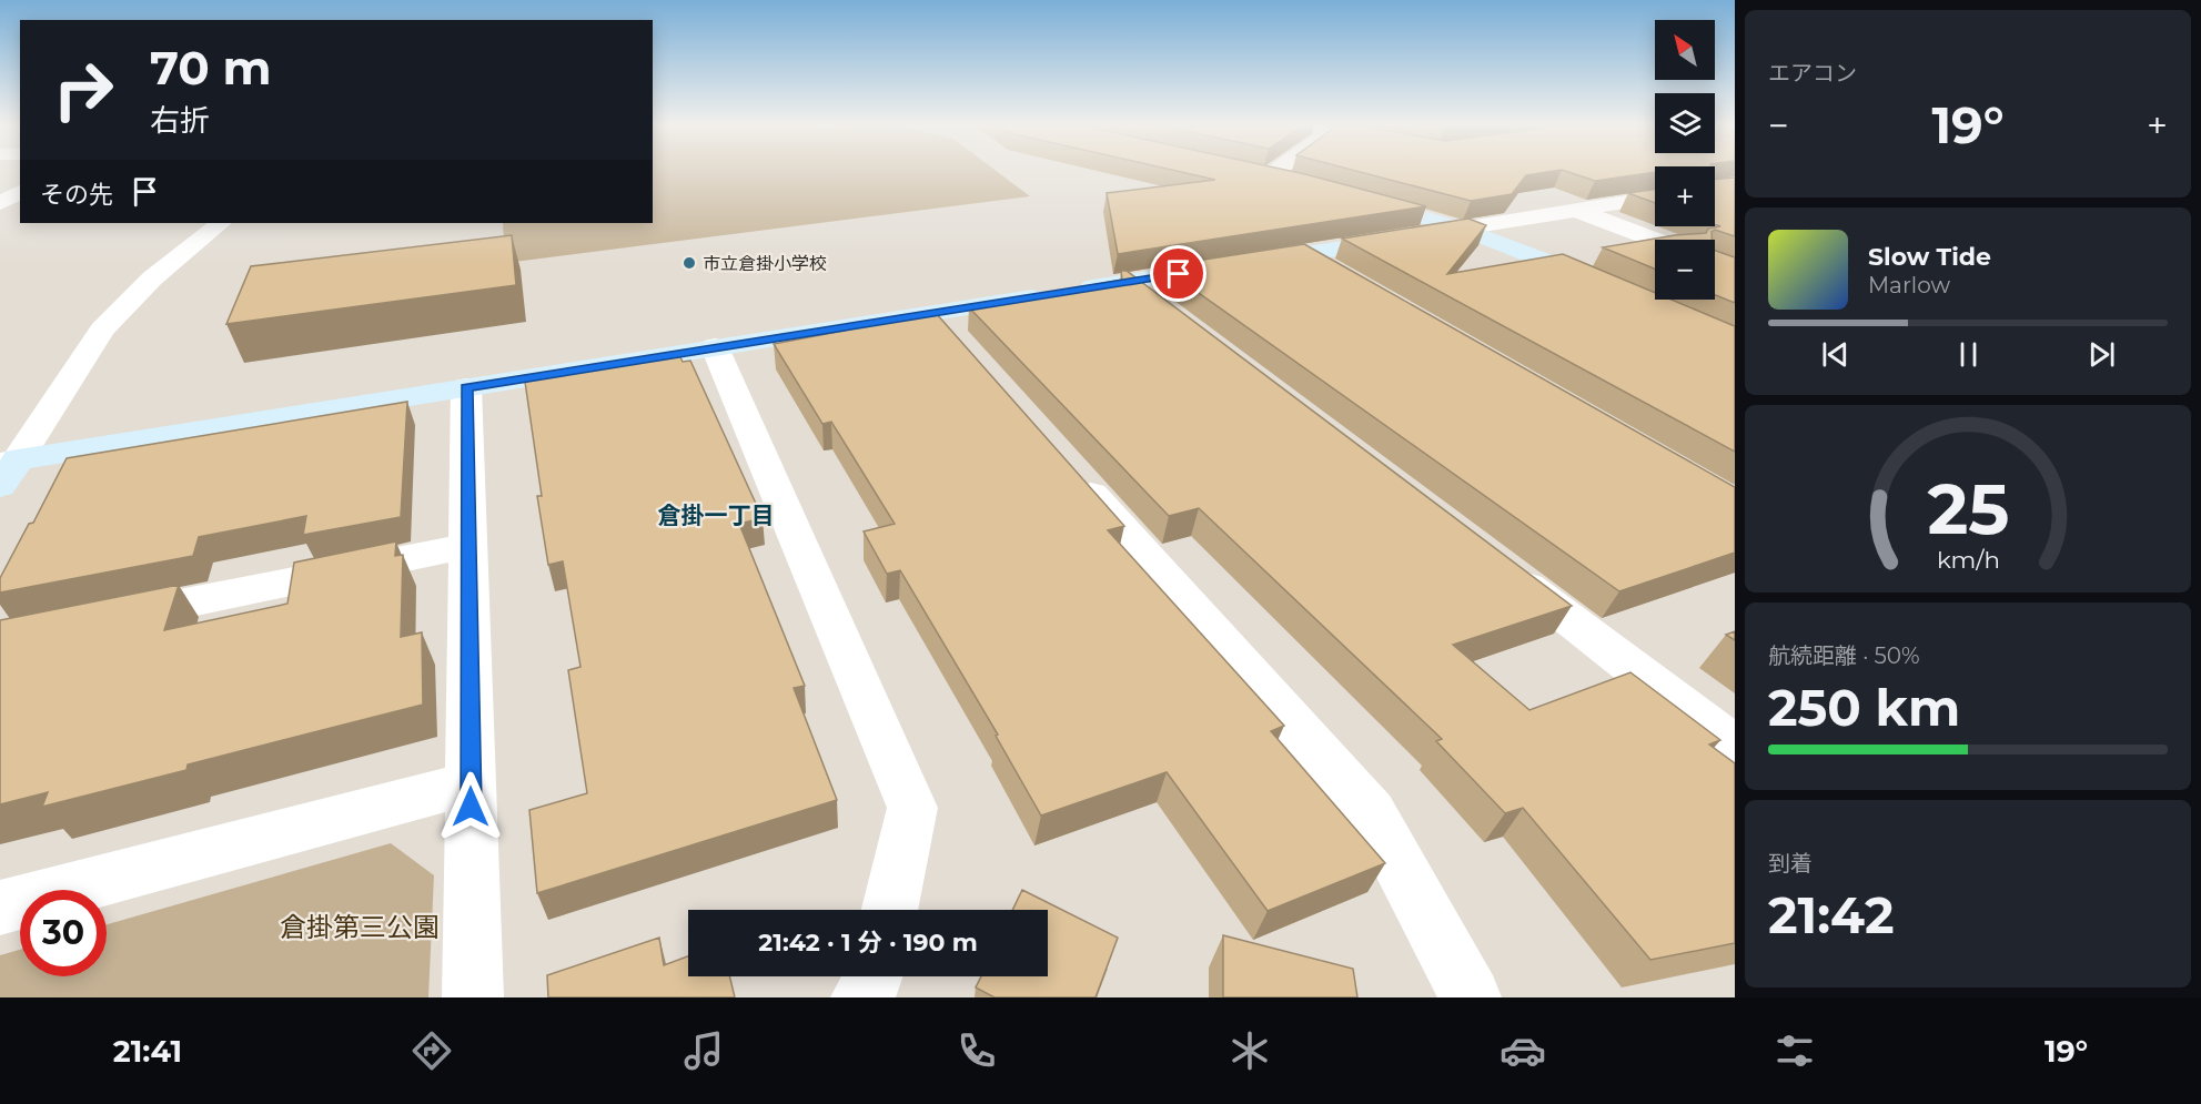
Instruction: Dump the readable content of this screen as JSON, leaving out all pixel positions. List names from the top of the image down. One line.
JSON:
{"districts":["倉掛一丁目"],"parks":["倉掛第三公園"],"places":["市立倉掛小学校"],"north":"top left","page":{"tile":["エアコン",["航続距離 · 50%","250 km"],["到着","21:42"]],"map_buttons":["+","−"],"turn":["70 m","右折"],"heat":["−","19°","+"],"then":"その先","song":["Slow Tide","Marlow"],"limit":"30","trip":"21:42 · 1 分 · 190 m","tabs":["21:41","19°"],"gauge":["25","km/h"]}}
